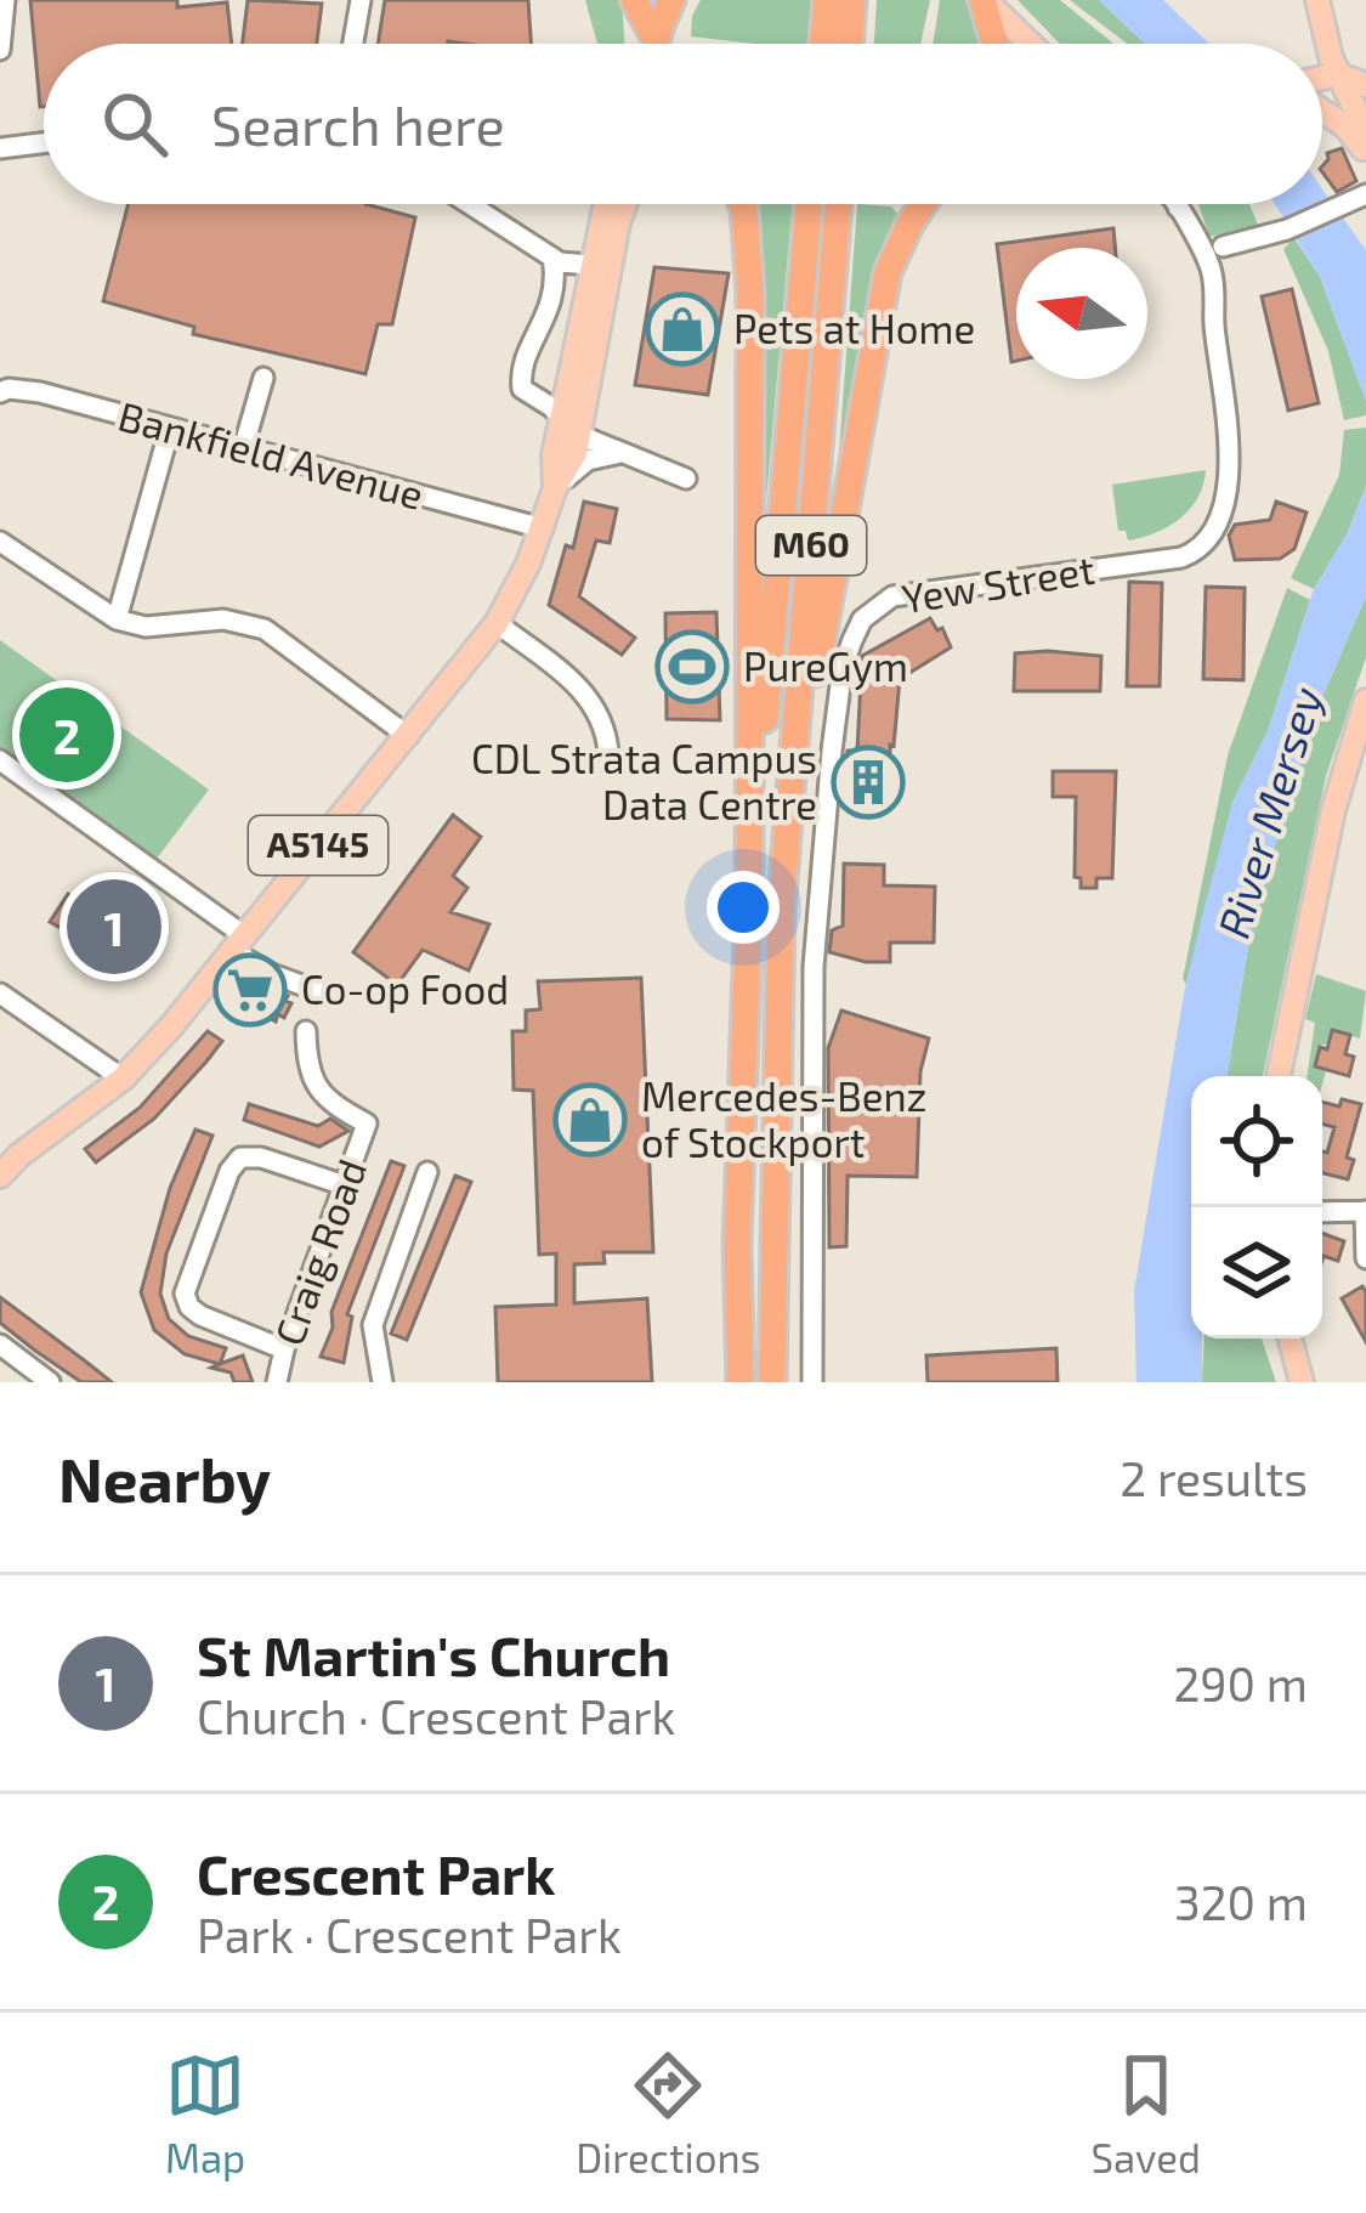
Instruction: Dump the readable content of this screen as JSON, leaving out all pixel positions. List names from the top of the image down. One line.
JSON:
{"streets":{"highway":["M60"],"main road":["A5145"],"street":["Bankfield Avenue","Yew Street","Craig Road"]},"crossings":[["Bankfield Avenue","A5145"]],"water":["River Mersey"],"places":{"shop":["Pets at Home","Mercedes-Benz of Stockport"],"sports":["PureGym"],"building":["CDL Strata Campus Data Centre"],"supermarket":["Co-op Food"]},"north":"left","page":{"search":"Search here","pins":["2","1"],"heading":["Nearby","2 results"],"list":[{"mark":"1","name":"St Martin's Church","note":"Church · Crescent Park","value":"290 m"},{"mark":"2","name":"Crescent Park","note":"Park · Crescent Park","value":"320 m"}],"nav":["Map","Directions","Saved"]}}
